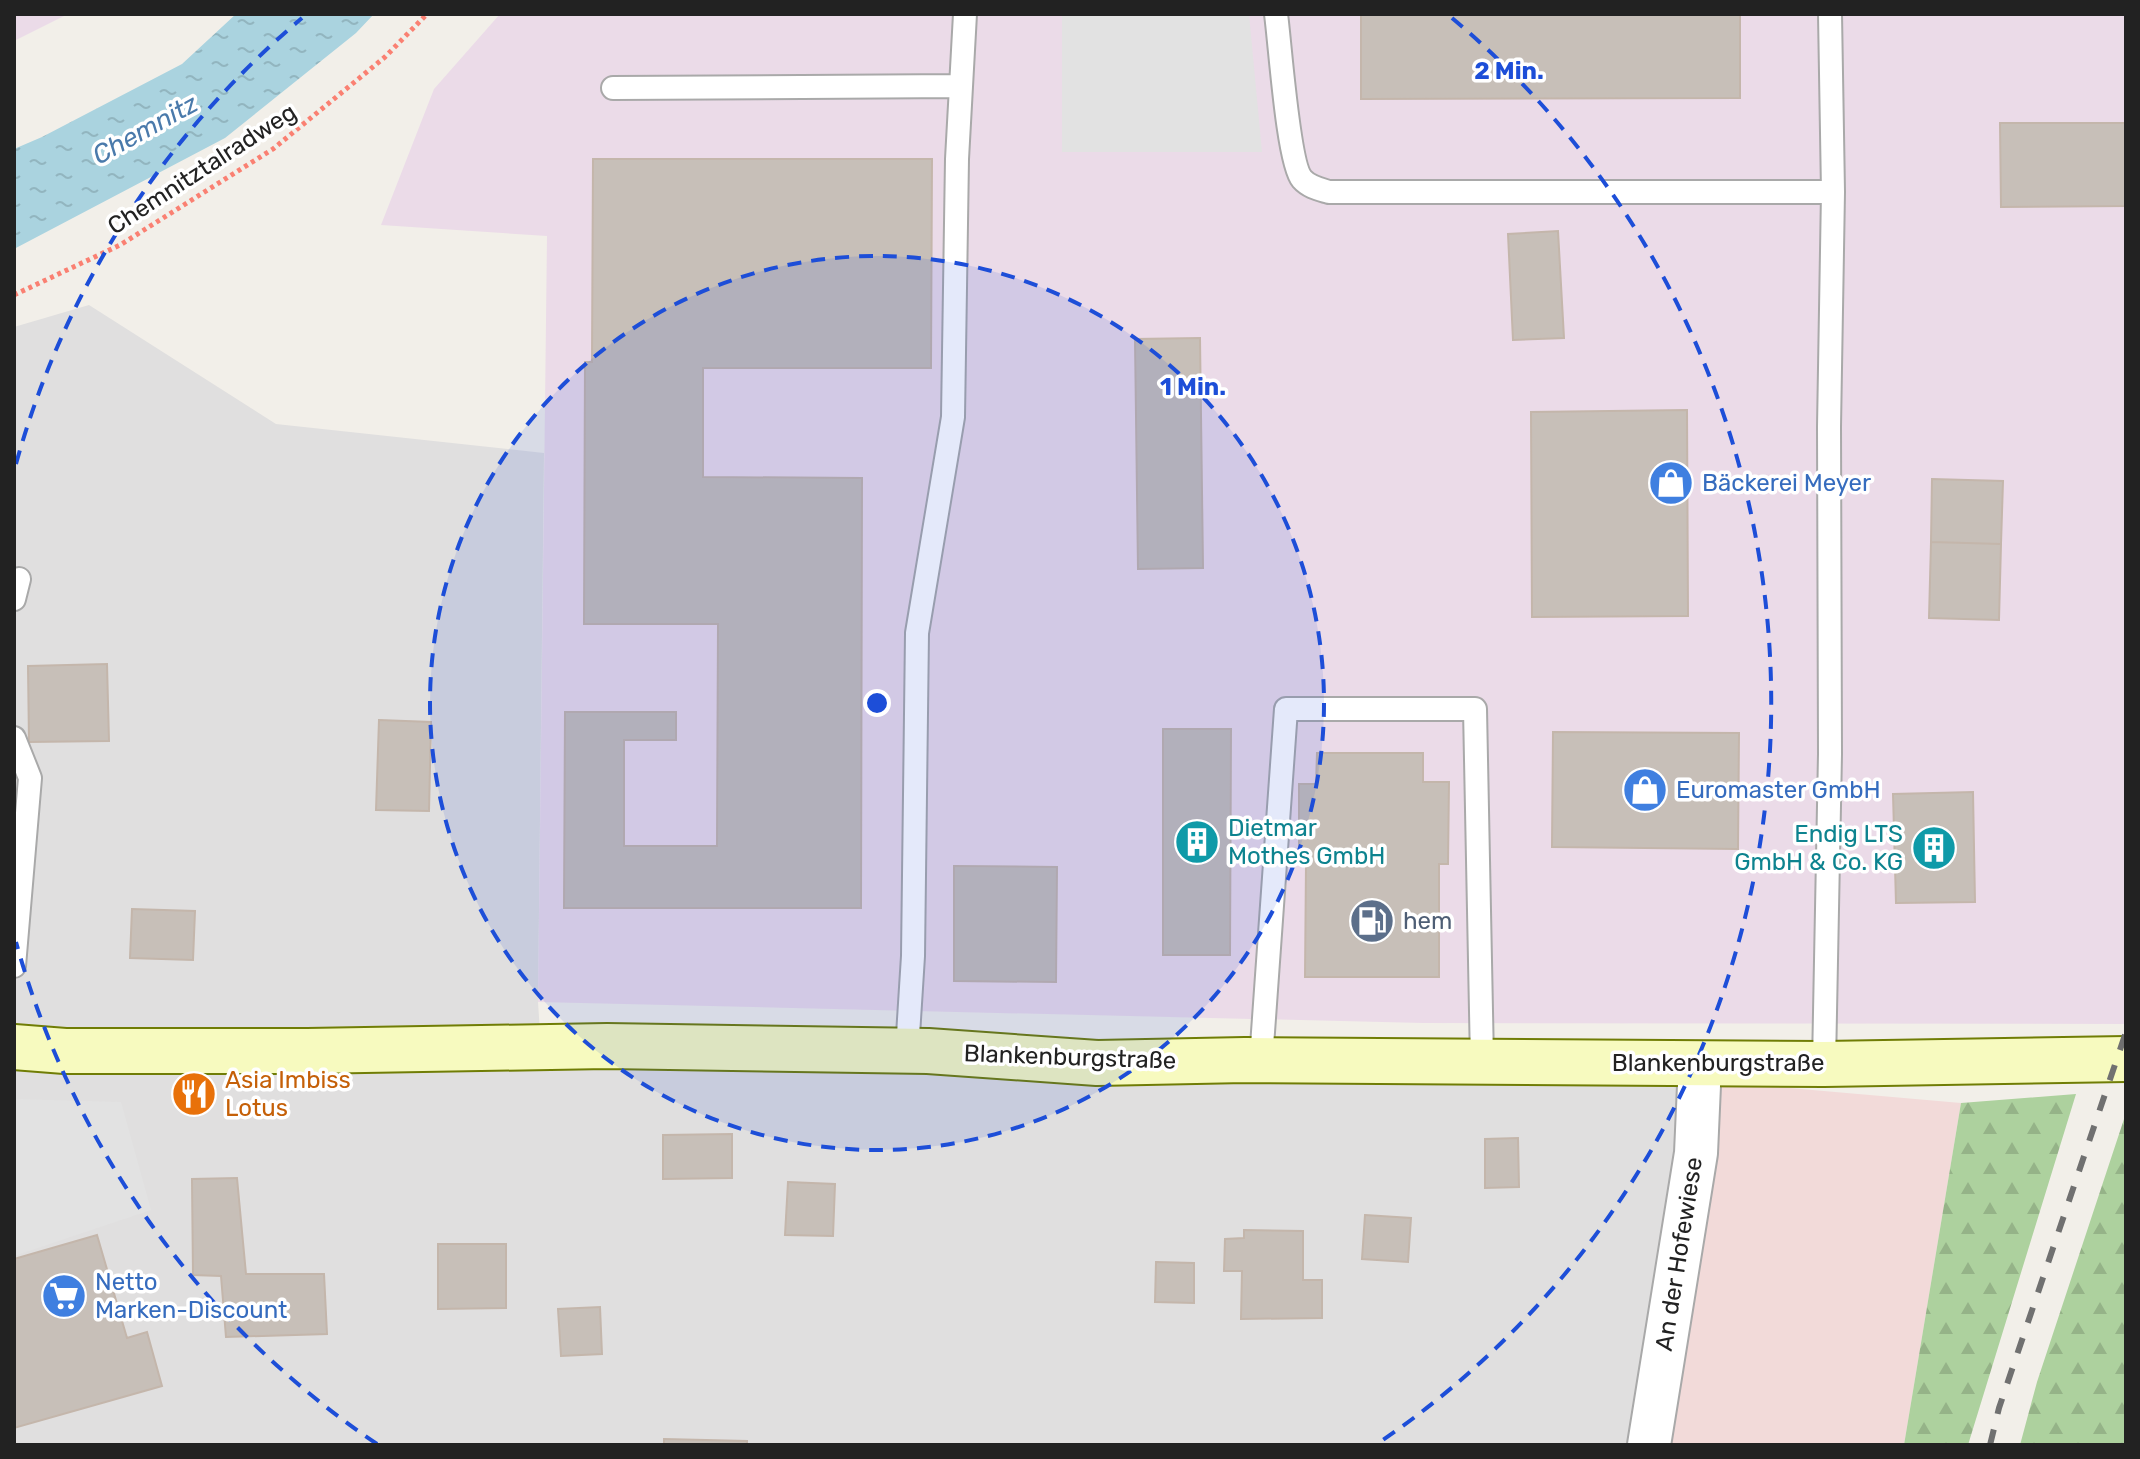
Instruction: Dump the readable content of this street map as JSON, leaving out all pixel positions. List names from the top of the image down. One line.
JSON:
{"streets":{"main road":["Blankenburgstraße"],"street":["An der Hofewiese"],"path":["Chemnitztalradweg"]},"crossings":[["Blankenburgstraße","An der Hofewiese"]],"water":["Chemnitz"],"places":{"shop":["Bäckerei Meyer","Euromaster GmbH"],"building":["Dietmar Mothes GmbH","Endig LTS GmbH & Co. KG"],"fuel station":["hem"],"restaurant":["Asia Imbiss Lotus"],"supermarket":["Netto Marken-Discount"]},"rings":["2 Min.","1 Min."]}
